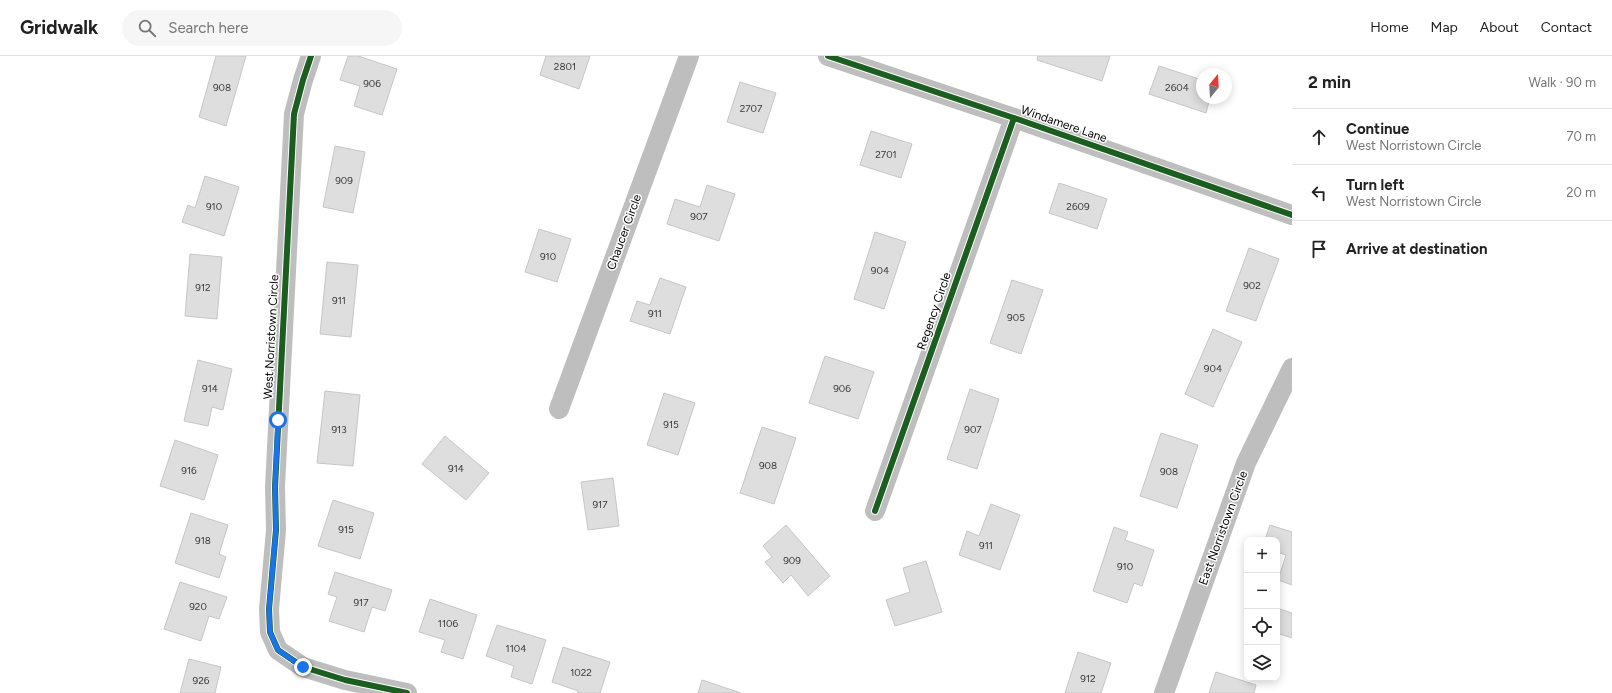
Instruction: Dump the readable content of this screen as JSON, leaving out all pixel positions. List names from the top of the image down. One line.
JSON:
{"streets":{"street":["Windamere Lane","Chaucer Circle","Regency Circle","West Norristown Circle","East Norristown Circle"]},"crossings":[["Windamere Lane","Regency Circle"]],"house_numbers":["2801","906","908","2604","2707","2701","909","910","2609","907","910","904","902","912","911","911","905","904","914","906","915","913","907","908","914","916","908","917","915","918","911","909","910","917","920","1106","1104","1022","912","926"],"north":"top","page":{"header":"Gridwalk","search":"Search here","nav":["Home","Map","About","Contact"],"heading":["2 min","Walk · 90 m"],"list":[["Continue","West Norristown Circle","70 m"],["Turn left","West Norristown Circle","20 m"],"Arrive at destination"],"map_buttons":["+","−"]}}
